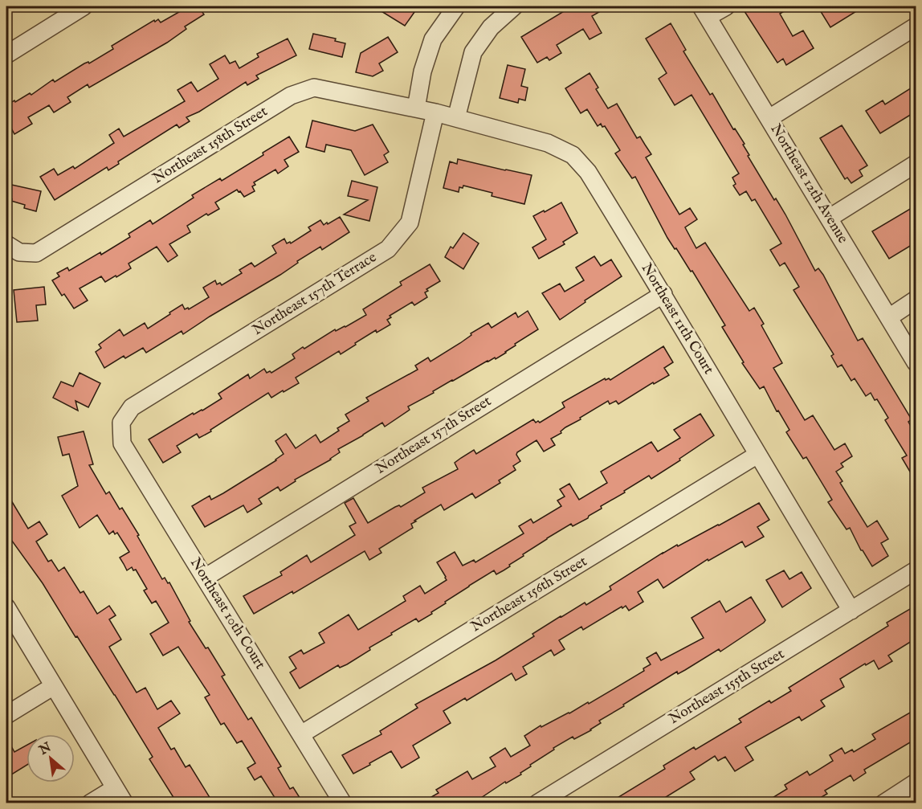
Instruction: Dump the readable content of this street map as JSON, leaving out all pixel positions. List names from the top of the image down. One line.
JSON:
{"streets":{"street":["Northeast 158th Street","Northeast 12th Avenue","Northeast 157th Terrace","Northeast 11th Court","Northeast 157th Street","Northeast 156th Street","Northeast 10th Court","Northeast 155th Street"]},"crossings":[["Northeast 158th Street","Northeast 157th Terrace"],["Northeast 158th Street","Northeast 11th Court"],["Northeast 157th Terrace","Northeast 11th Court"],["Northeast 157th Terrace","Northeast 10th Court"],["Northeast 11th Court","Northeast 157th Street"],["Northeast 11th Court","Northeast 156th Street"],["Northeast 11th Court","Northeast 155th Street"],["Northeast 157th Street","Northeast 10th Court"],["Northeast 156th Street","Northeast 10th Court"]],"north":"top left"}
